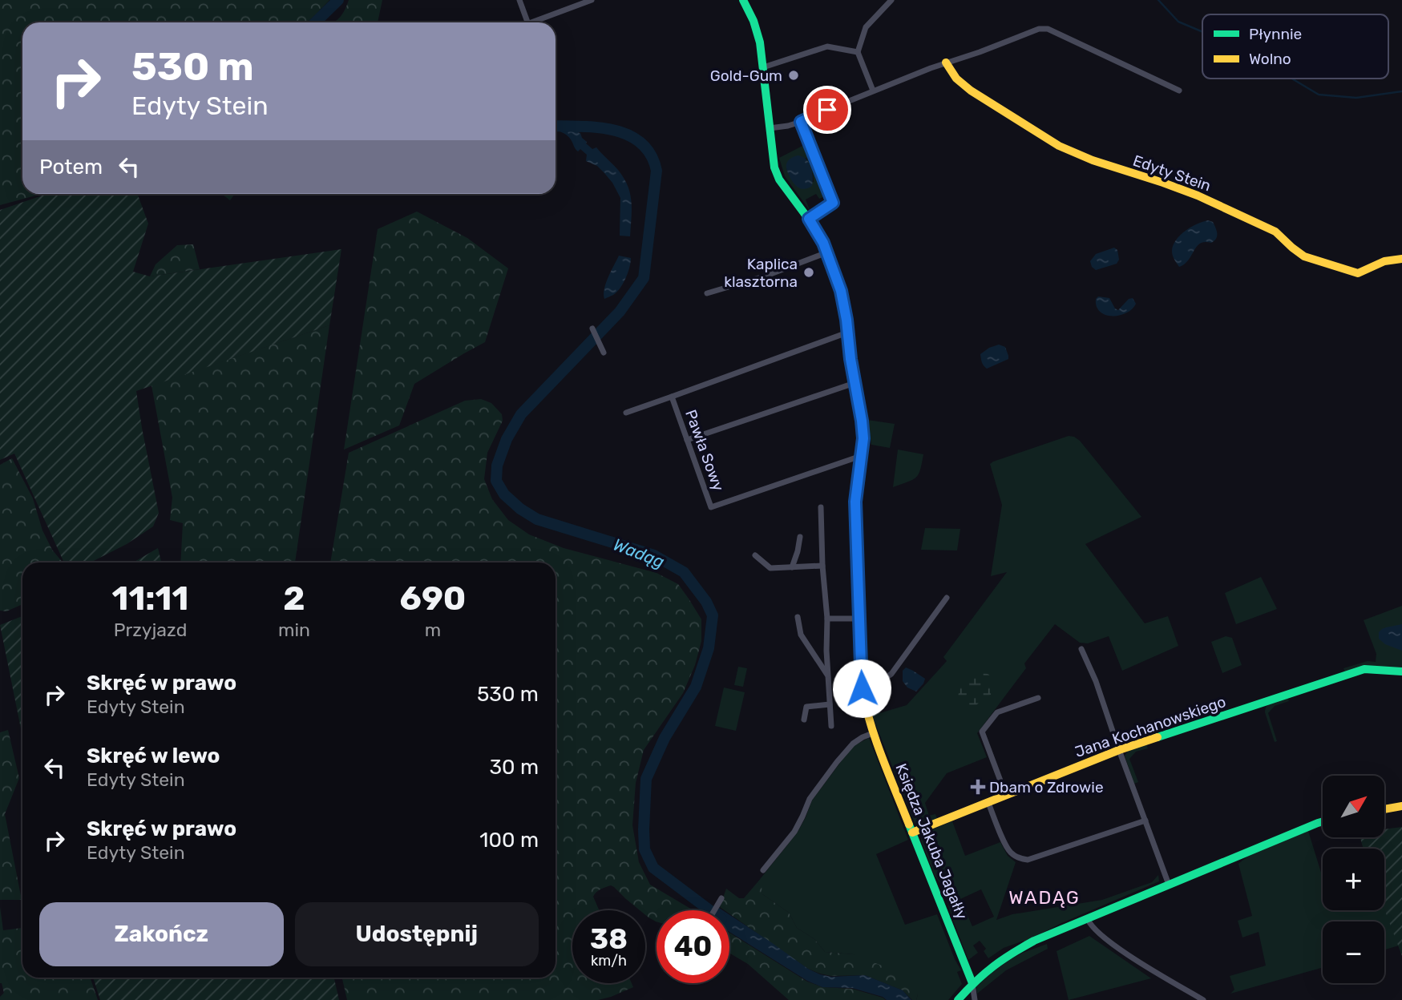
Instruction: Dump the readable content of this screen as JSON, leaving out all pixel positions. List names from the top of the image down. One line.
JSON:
{"streets":{"street":["Edyty Stein","Pawła Sowy","Jana Kochanowskiego","Księdza Jakuba Jagałły"]},"crossings":[["Pawła Sowy","Księdza Jakuba Jagałły"],["Jana Kochanowskiego","Księdza Jakuba Jagałły"]],"districts":["WADĄG"],"water":["Wadąg"],"places":{"other":["Gold-Gum","Kaplica klasztorna"],"health":["Dbam o Zdrowie"]},"legend":["Płynnie","Wolno"],"north":"top right","page":{"turn":["530 m","Edyty Stein"],"then":"Potem","eta":["11:11","Przyjazd","2","min","690","m"],"list":[{"name":"Skręć w prawo","note":"Edyty Stein","value":"530 m"},{"name":"Skręć w lewo","note":"Edyty Stein","value":"30 m"},{"name":"Skręć w prawo","note":"Edyty Stein","value":"100 m"}],"map_buttons":["+","−"],"buttons":["Zakończ","Udostępnij"],"speed":"38 km/h","limit":"40"}}
